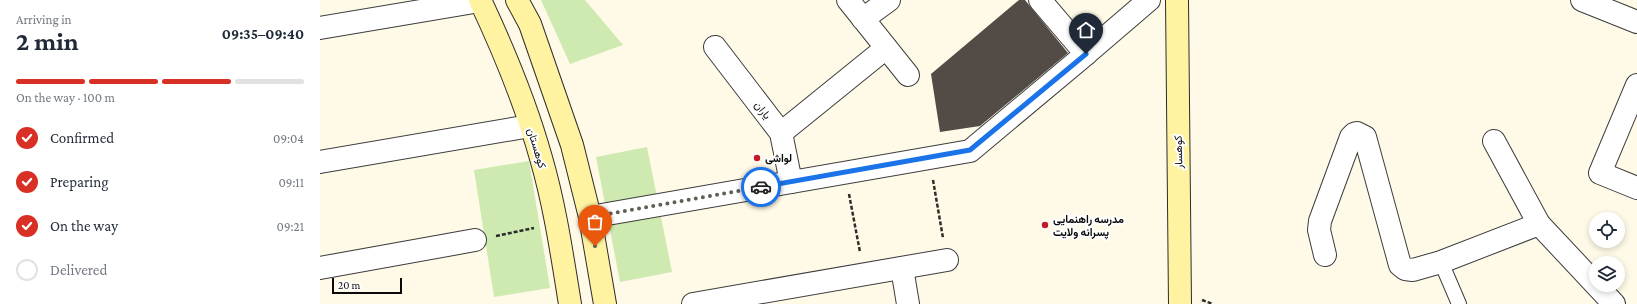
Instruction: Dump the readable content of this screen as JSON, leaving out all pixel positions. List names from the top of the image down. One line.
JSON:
{"streets":{"main road":["کوهستان","کوهسار"],"street":["یاران"]},"places":["لواشی","مدرسه راهنمایی پسرانه ولایت"],"scale_bar":"20 m","page":{"heading":["2 min","Arriving in","09:35–09:40"],"bar":"On the way · 100 m","list":[["Confirmed","09:04"],["Preparing","09:11"],["On the way","09:21"],"Delivered"],"scale":"20 m"}}
